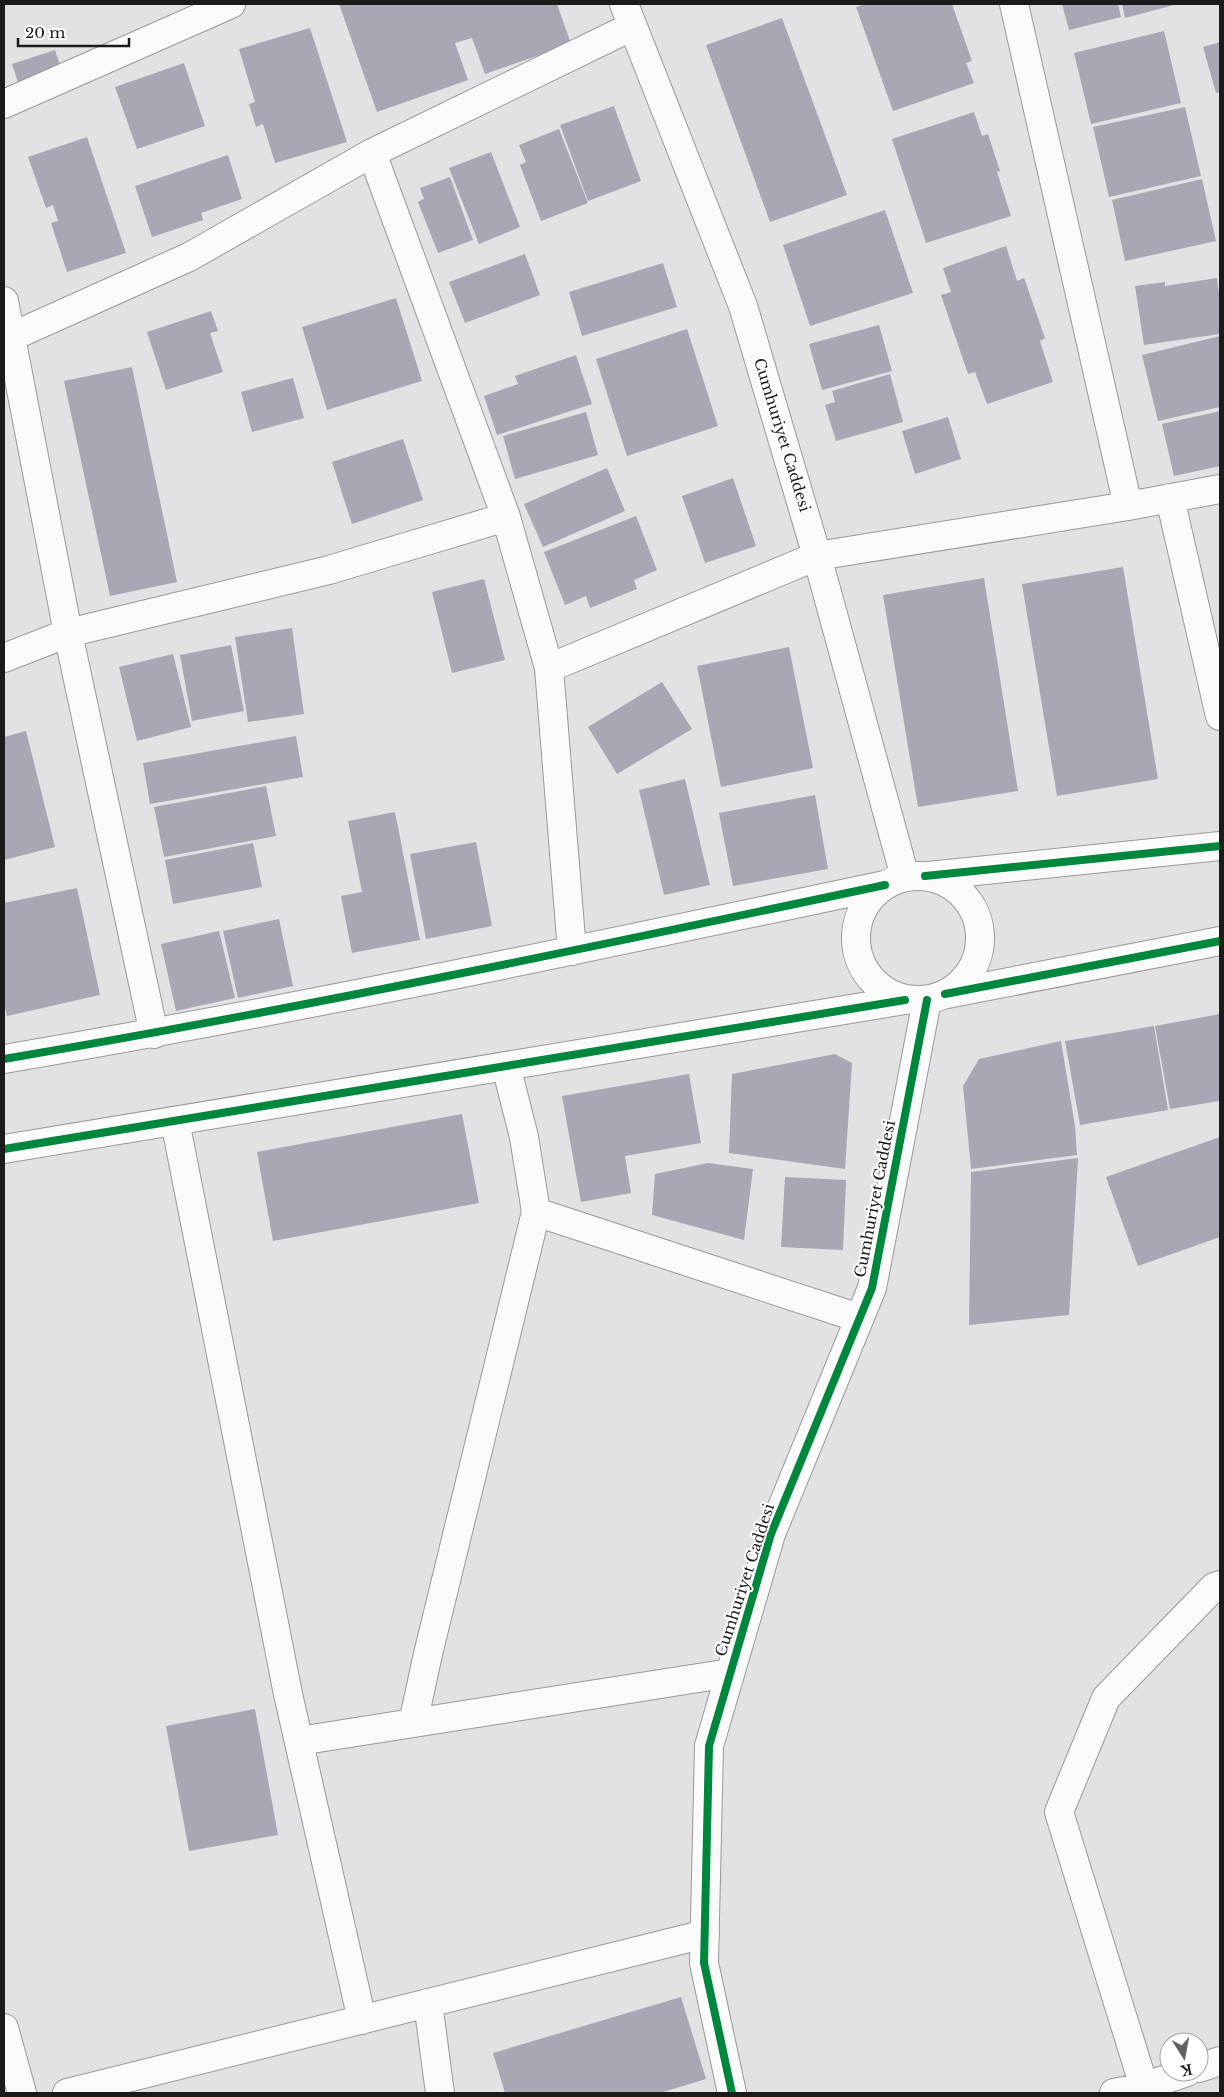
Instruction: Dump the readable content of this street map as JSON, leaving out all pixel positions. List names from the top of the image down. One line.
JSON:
{"streets":{"street":["Cumhuriyet Caddesi"]},"scale_bar":"20 m","north":"bottom"}
